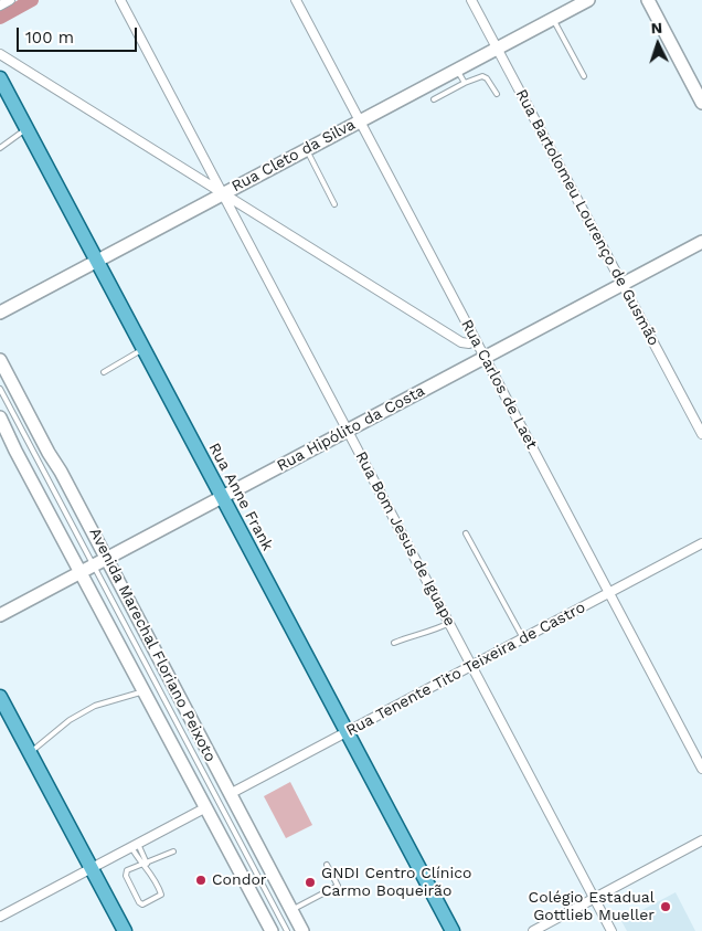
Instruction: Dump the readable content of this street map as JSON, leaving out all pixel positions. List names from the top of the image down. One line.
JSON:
{"streets":{"main road":["Rua Anne Frank"],"street":["Rua Cleto da Silva","Rua Bartolomeu Lourenço de Gusmão","Rua Carlos de Laet","Rua Hipólito da Costa","Rua Bom Jesus de Iguape","Avenida Marechal Floriano Peixoto","Rua Tenente Tito Teixeira de Castro"]},"crossings":[["Rua Cleto da Silva","Rua Bartolomeu Lourenço de Gusmão"],["Rua Cleto da Silva","Rua Carlos de Laet"],["Rua Cleto da Silva","Rua Anne Frank"],["Rua Cleto da Silva","Rua Bom Jesus de Iguape"],["Rua Bartolomeu Lourenço de Gusmão","Rua Hipólito da Costa"],["Rua Carlos de Laet","Rua Hipólito da Costa"],["Rua Carlos de Laet","Rua Tenente Tito Teixeira de Castro"],["Rua Hipólito da Costa","Rua Anne Frank"],["Rua Hipólito da Costa","Rua Bom Jesus de Iguape"],["Rua Hipólito da Costa","Avenida Marechal Floriano Peixoto"],["Rua Anne Frank","Rua Tenente Tito Teixeira de Castro"],["Rua Bom Jesus de Iguape","Rua Tenente Tito Teixeira de Castro"],["Avenida Marechal Floriano Peixoto","Rua Tenente Tito Teixeira de Castro"]],"places":["Condor","GNDI Centro Clínico Carmo Boqueirão","Colégio Estadual Gottlieb Mueller"],"scale_bar":"100 m","north":"top"}
